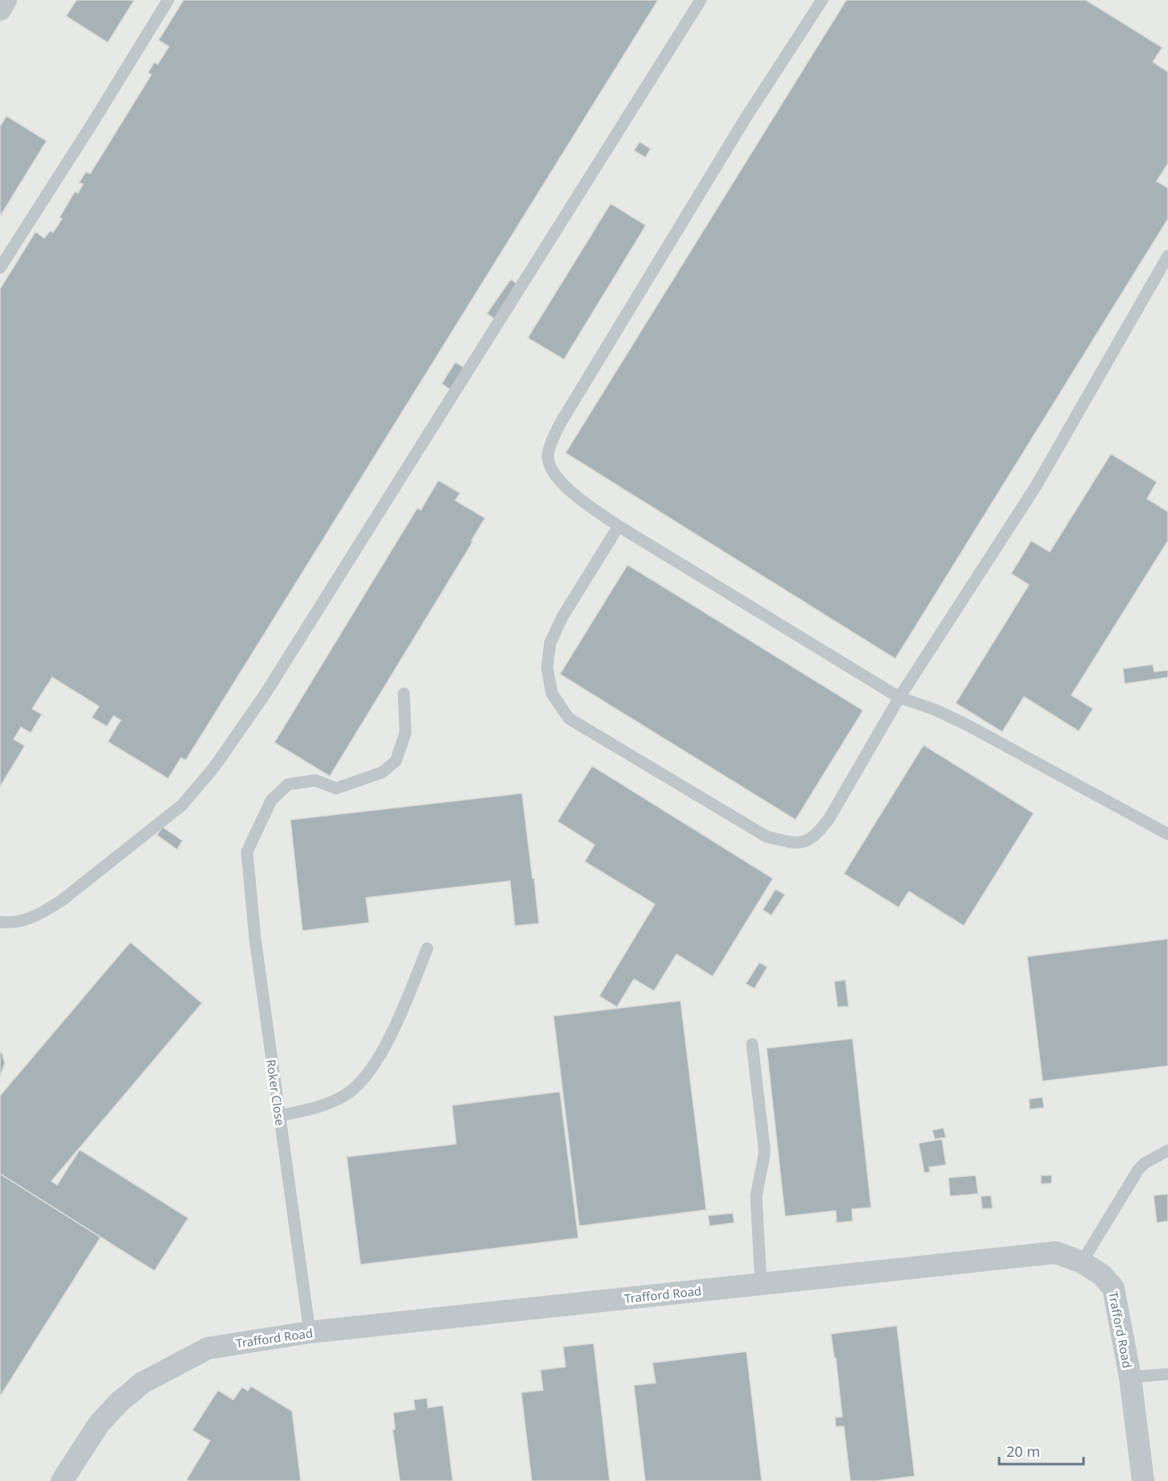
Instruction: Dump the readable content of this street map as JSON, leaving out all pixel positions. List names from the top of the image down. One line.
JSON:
{"streets":{"street":["Trafford Road"],"lane":["Roker Close"]},"crossings":[["Roker Close","Trafford Road"]],"scale_bar":"20 m"}
